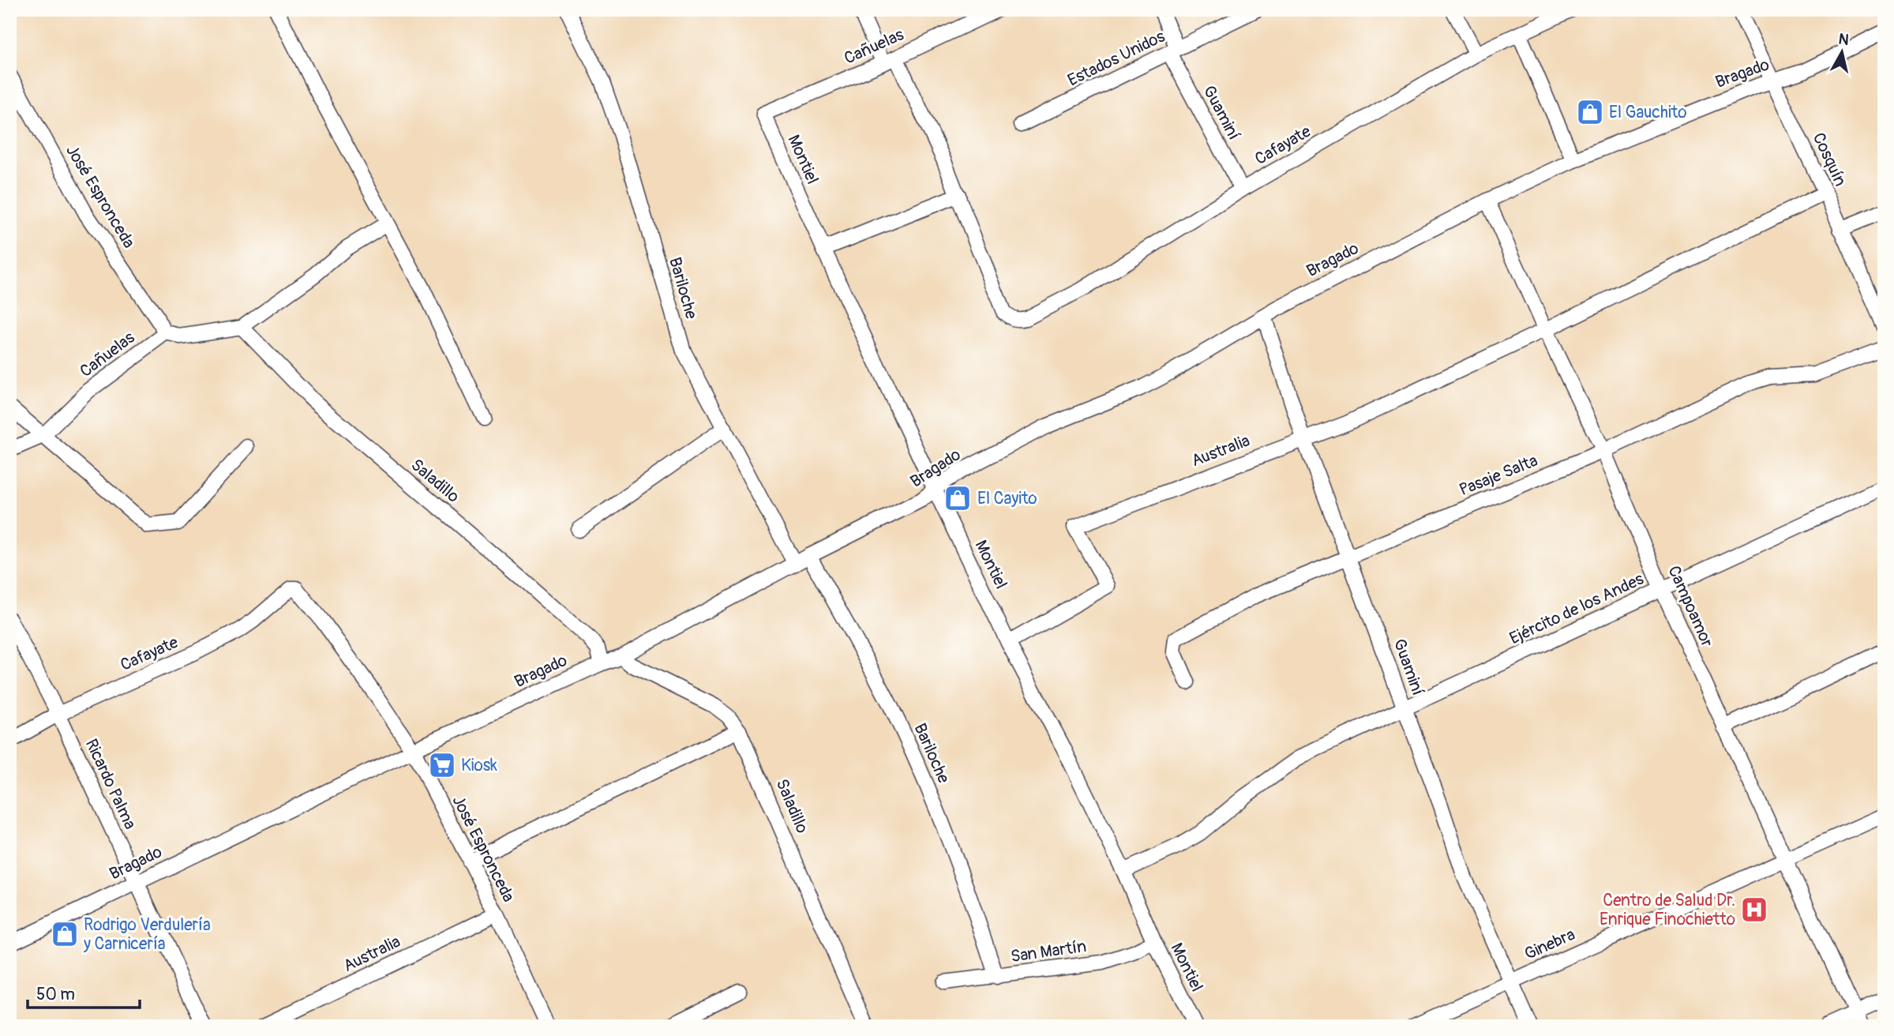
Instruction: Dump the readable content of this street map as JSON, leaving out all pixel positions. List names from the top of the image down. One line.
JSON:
{"streets":{"street":["Cañuelas","Estados Unidos","Bragado","Guaminí","Cafayate","Montiel","Cosquín","José Espronceda","Bariloche","Australia","Pasaje Salta","Saladillo","Campoamor","Ejército de los Andes","Ricardo Palma","Ginebra","San Martín"]},"crossings":[["Cañuelas","Montiel"],["Cañuelas","José Espronceda"],["Estados Unidos","Guaminí"],["Bragado","Guaminí"],["Bragado","Montiel"],["Bragado","Cosquín"],["Bragado","José Espronceda"],["Bragado","Bariloche"],["Bragado","Saladillo"],["Bragado","Campoamor"],["Bragado","Ricardo Palma"],["Guaminí","Cafayate"],["Guaminí","Australia"],["Guaminí","Pasaje Salta"],["Guaminí","Ejército de los Andes"],["Guaminí","Ginebra"],["Cafayate","José Espronceda"],["Cafayate","Ricardo Palma"],["Montiel","Australia"],["Montiel","Ejército de los Andes"],["Montiel","San Martín"],["Cosquín","Australia"],["José Espronceda","Australia"],["Bariloche","San Martín"],["Australia","Campoamor"],["Pasaje Salta","Campoamor"],["Campoamor","Ejército de los Andes"],["Campoamor","Ginebra"]],"places":{"shop":["El Gauchito","El Cayito","Rodrigo Verdulería y Carnicería"],"supermarket":["Kiosk"],"hospital":["Centro de Salud Dr. Enrique Finochietto"]},"scale_bar":"50 m","north":"top"}
